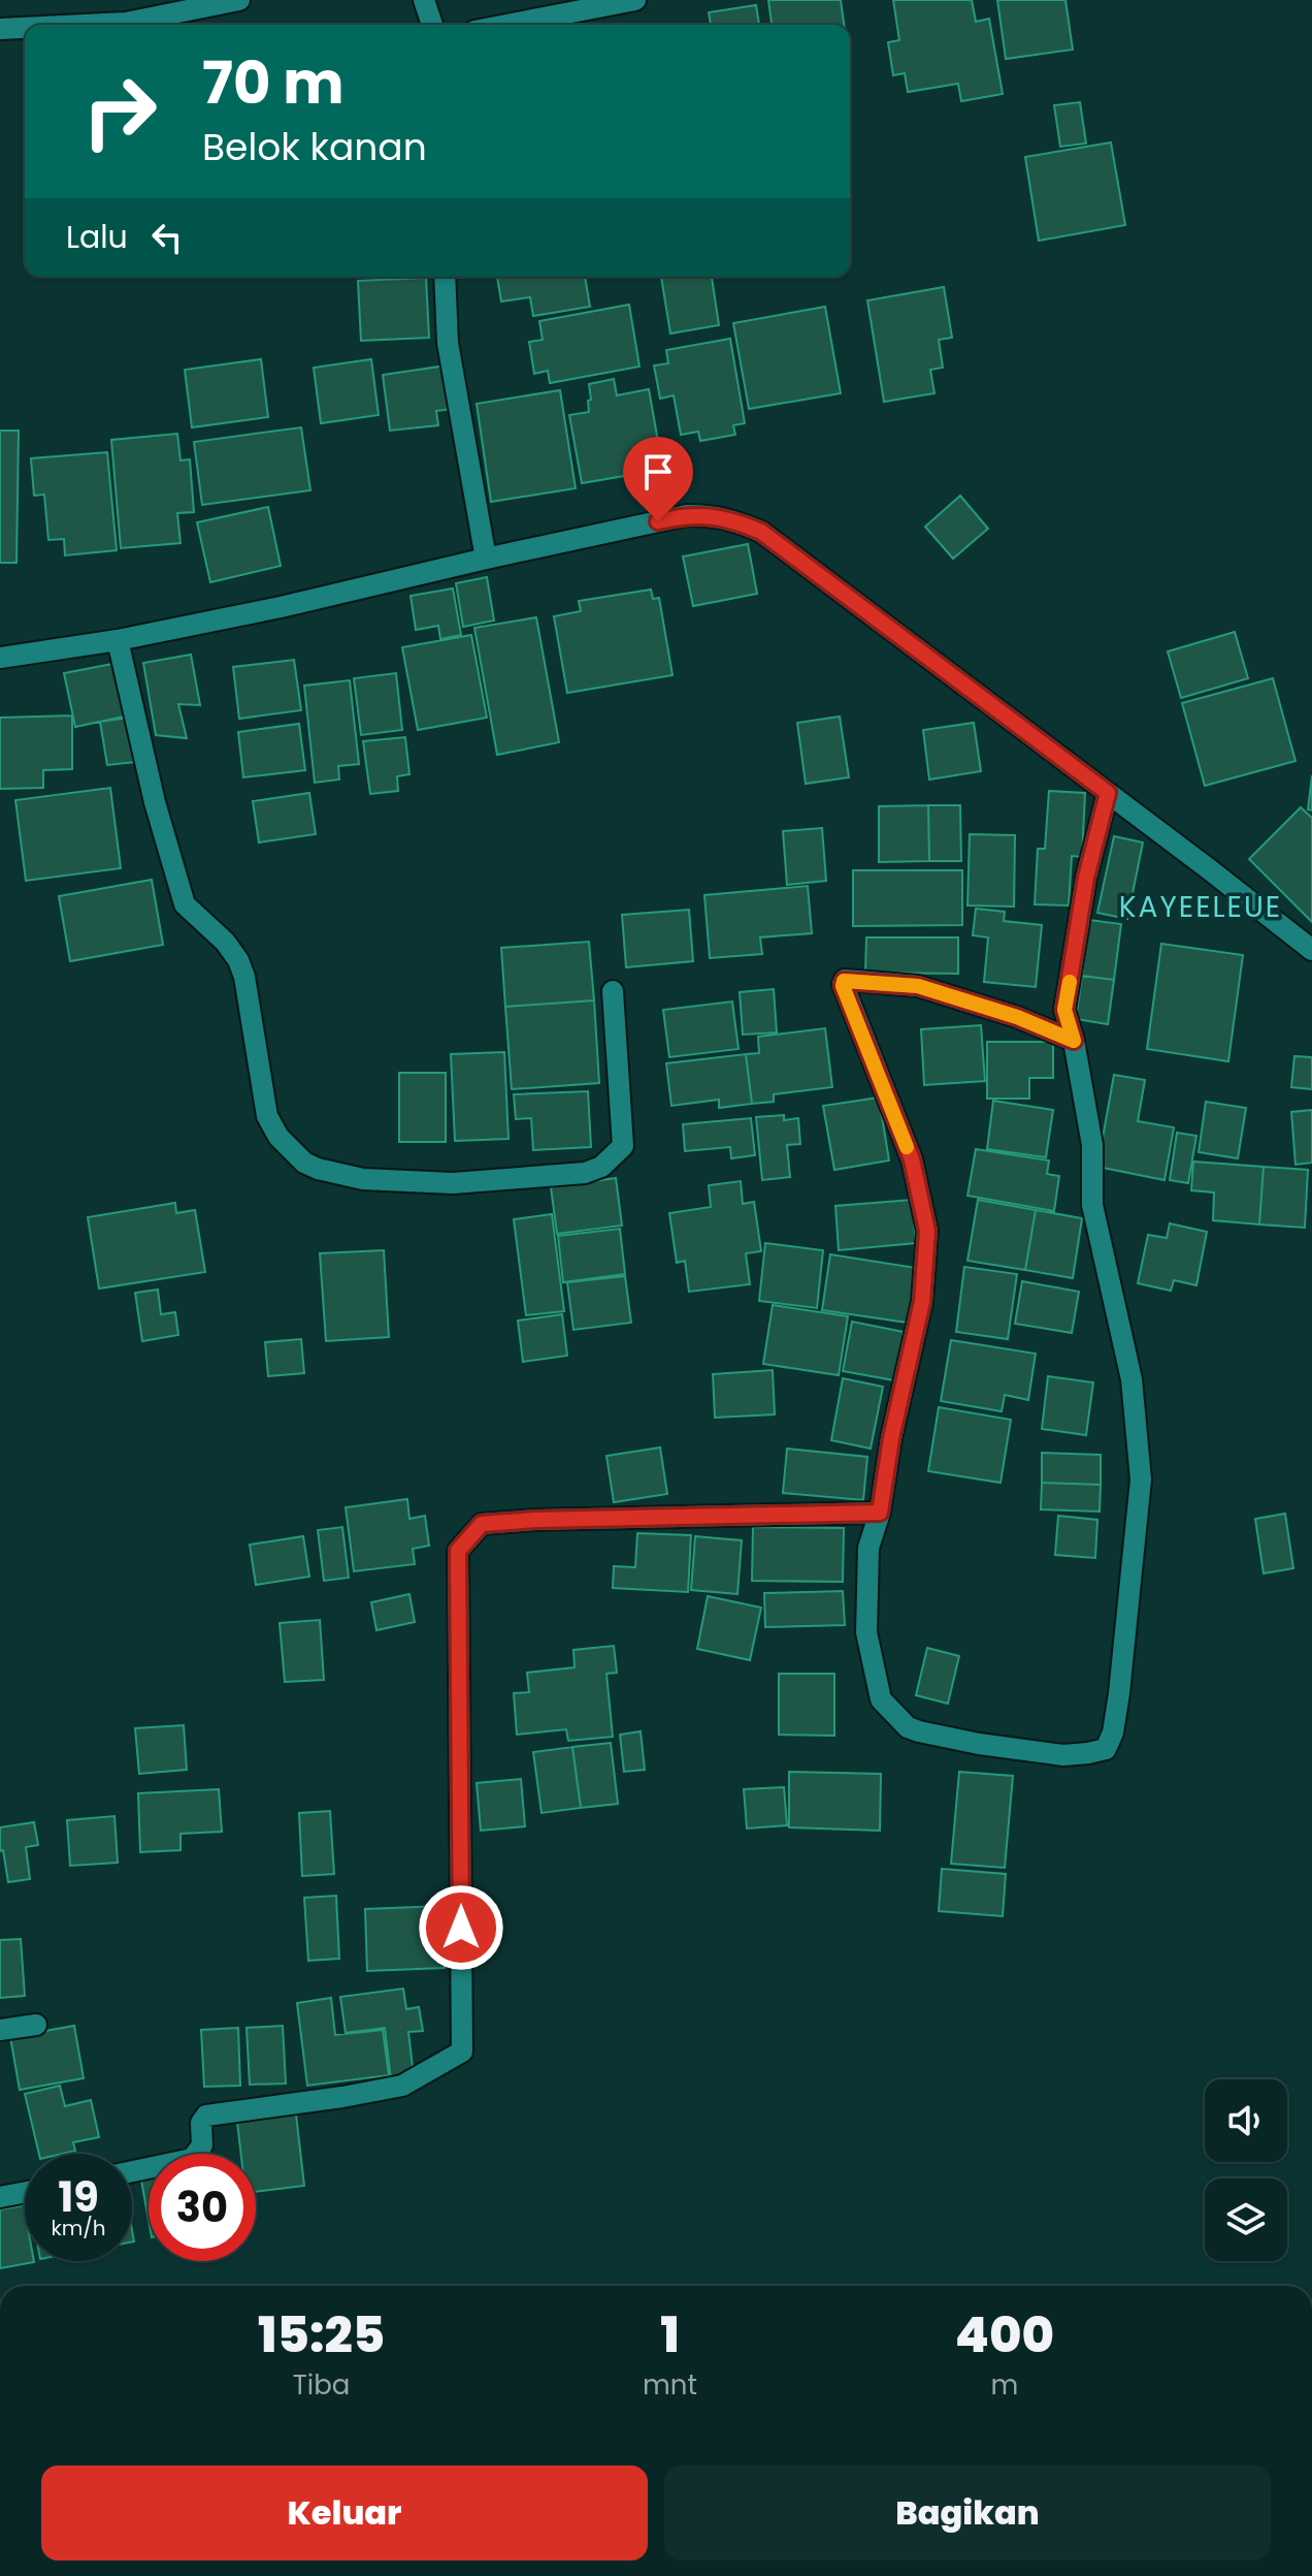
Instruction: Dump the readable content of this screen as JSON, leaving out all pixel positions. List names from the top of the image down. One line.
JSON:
{"districts":["KAYEELEUE"],"page":{"turn":["70 m","Belok kanan"],"then":"Lalu","speed":"19 km/h","limit":"30","eta":["15:25","Tiba","1","mnt","400","m"],"buttons":["Keluar","Bagikan"]}}
